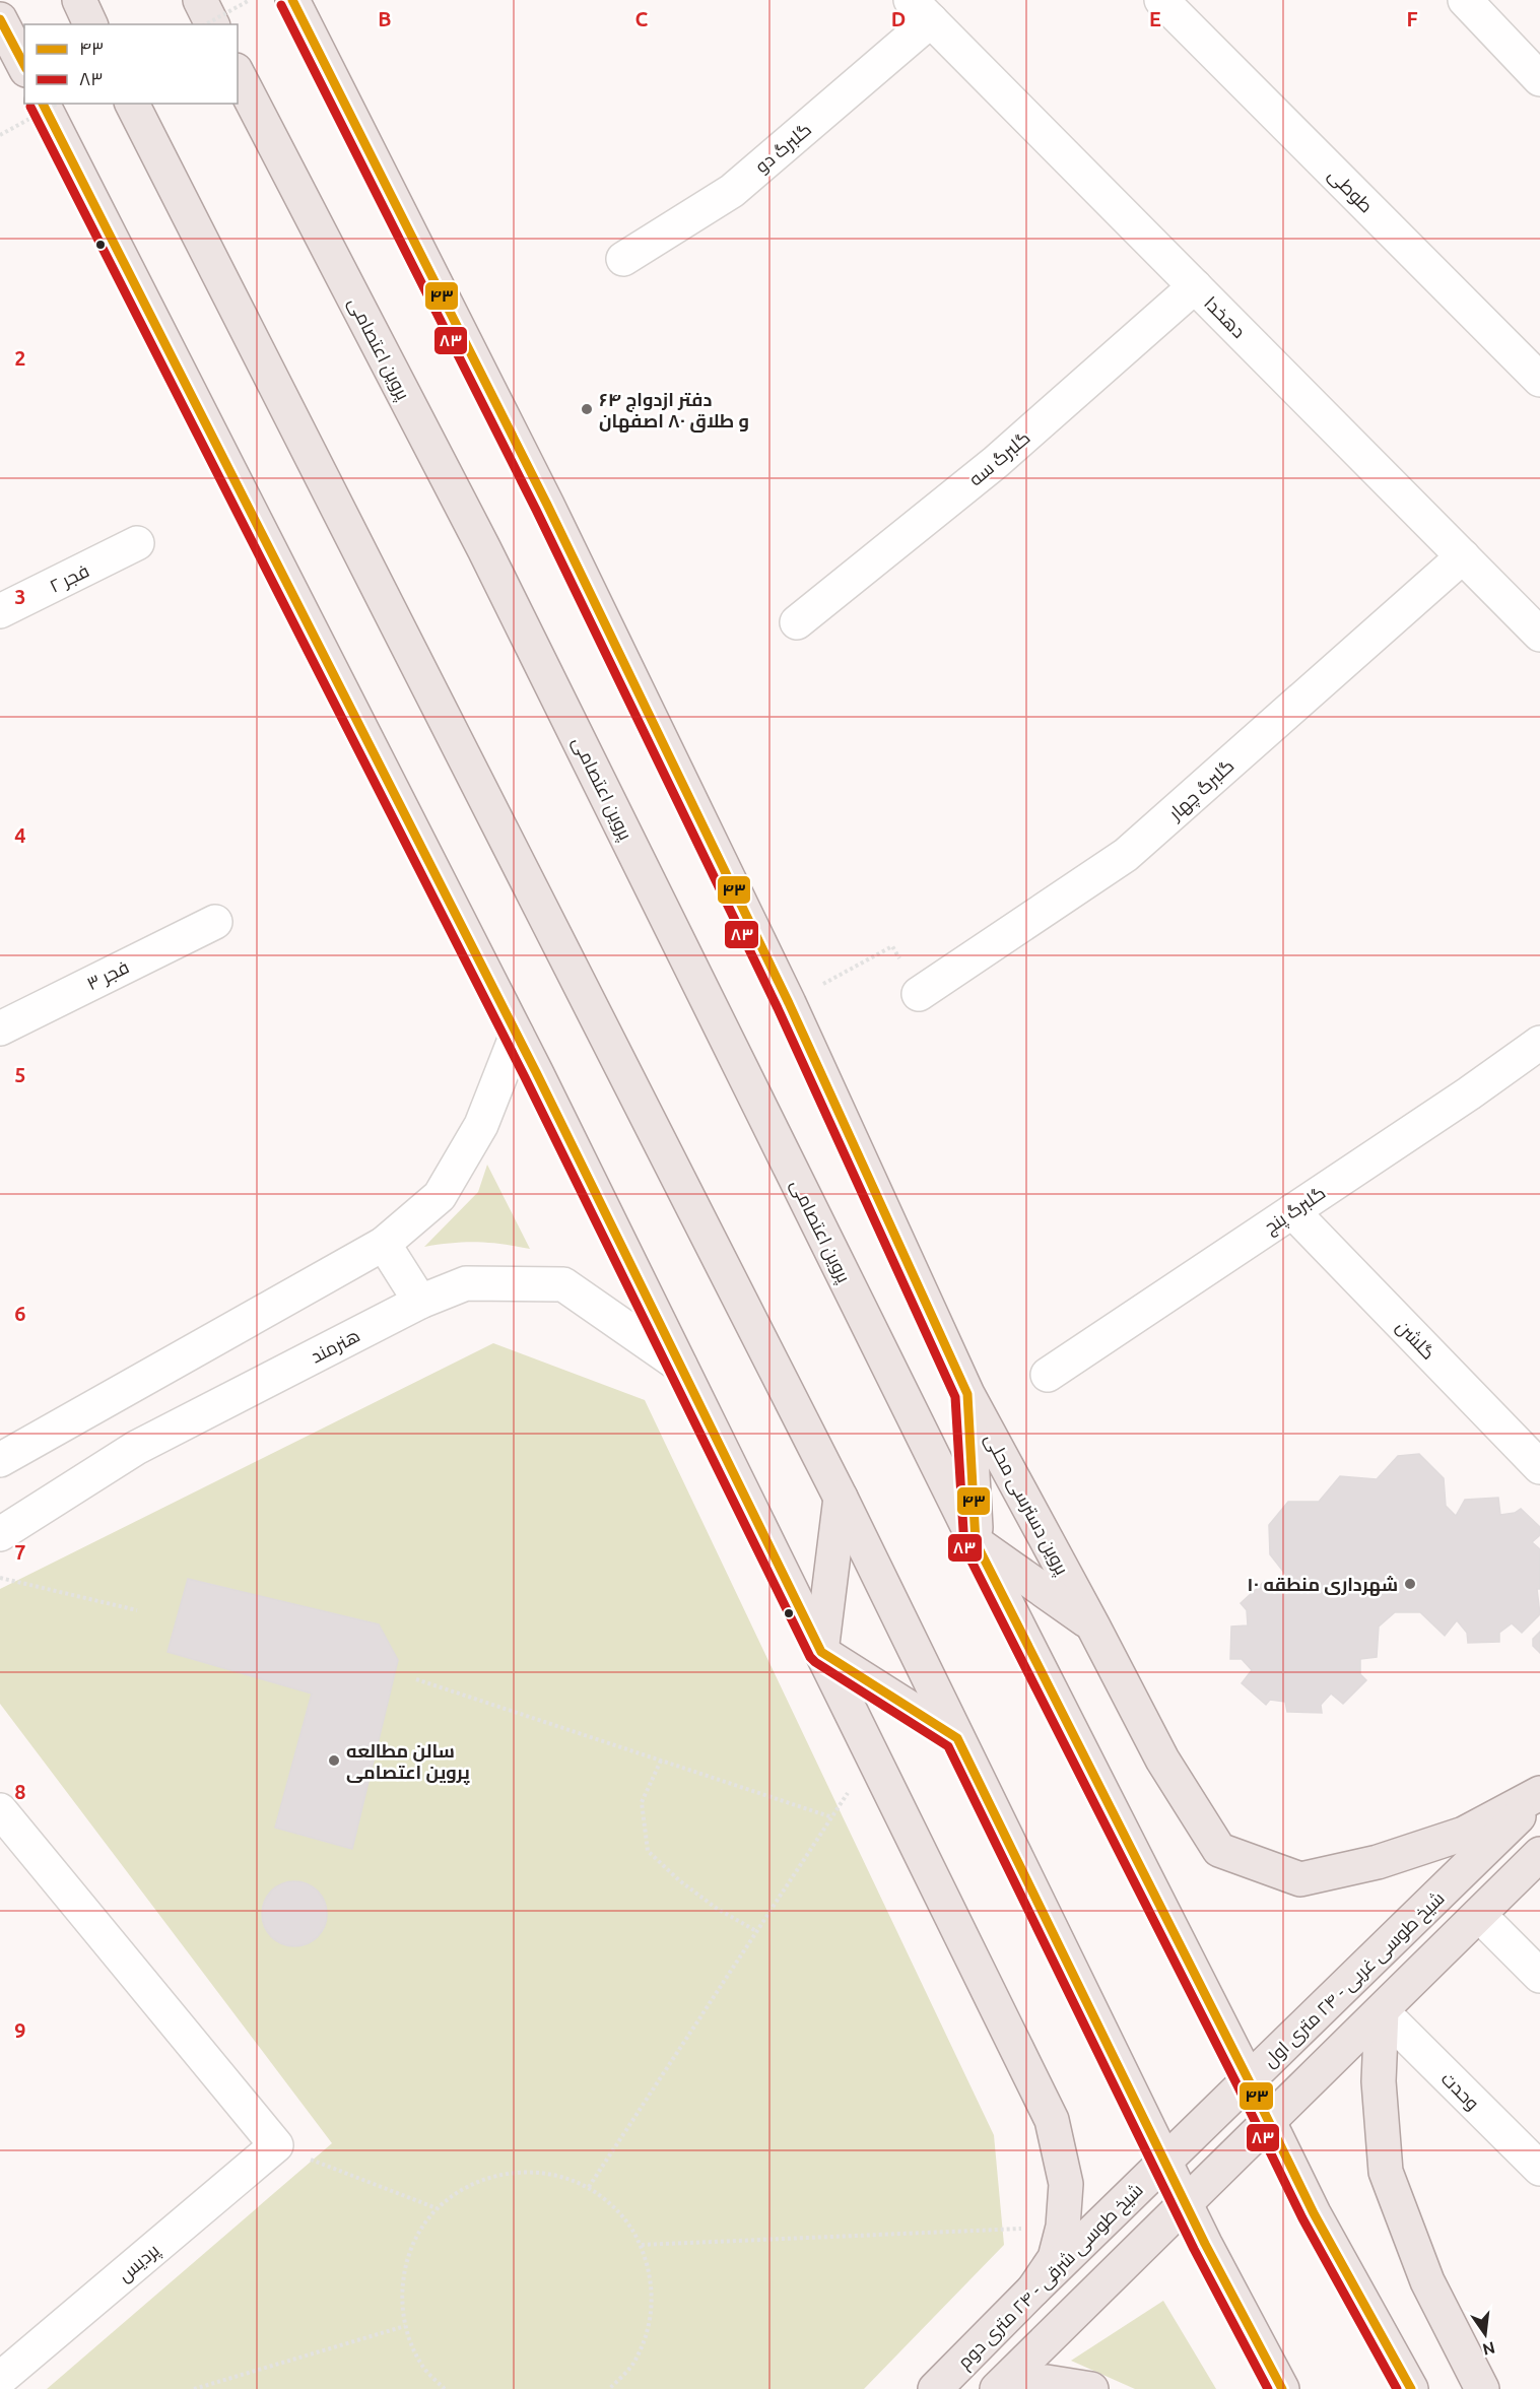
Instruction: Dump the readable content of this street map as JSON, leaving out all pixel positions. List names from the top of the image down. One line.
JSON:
{"streets":{"main road":["پروین اعتصامی","پروین دسترسی محلی","شیخ طوسی غربی - ۲۴ متری اول","شیخ طوسی شرقی - ۲۴ متری دوم"],"street":["گلبرگ دو","طوطی","دهخدا","گلبرگ سه","فجر ۲","گلبرگ چهار","فجر ۳","گلبرگ پنج","گلشن","هنرمند","وحدت","پردیس"]},"crossings":[["گلبرگ دو","دهخدا"],["دهخدا","گلبرگ سه"],["دهخدا","گلبرگ چهار"],["پروین اعتصامی","شیخ طوسی غربی - ۲۴ متری اول"],["گلبرگ پنج","گلشن"],["پروین دسترسی محلی","شیخ طوسی غربی - ۲۴ متری اول"],["شیخ طوسی غربی - ۲۴ متری اول","شیخ طوسی شرقی - ۲۴ متری دوم"]],"places":["دفتر ازدواج ۶۴ و طلاق ۸۰ اصفهان","شهرداری منطقه ۱۰","سالن مطالعه پروین اعتصامی"],"lines":["transit line ۴۳","transit line ۸۳"],"legend":["۴۳","۸۳"],"north":"bottom","grid":{"columns":["B","C","D","E","F"],"rows":["2","3","4","5","6","7","8","9"]}}
